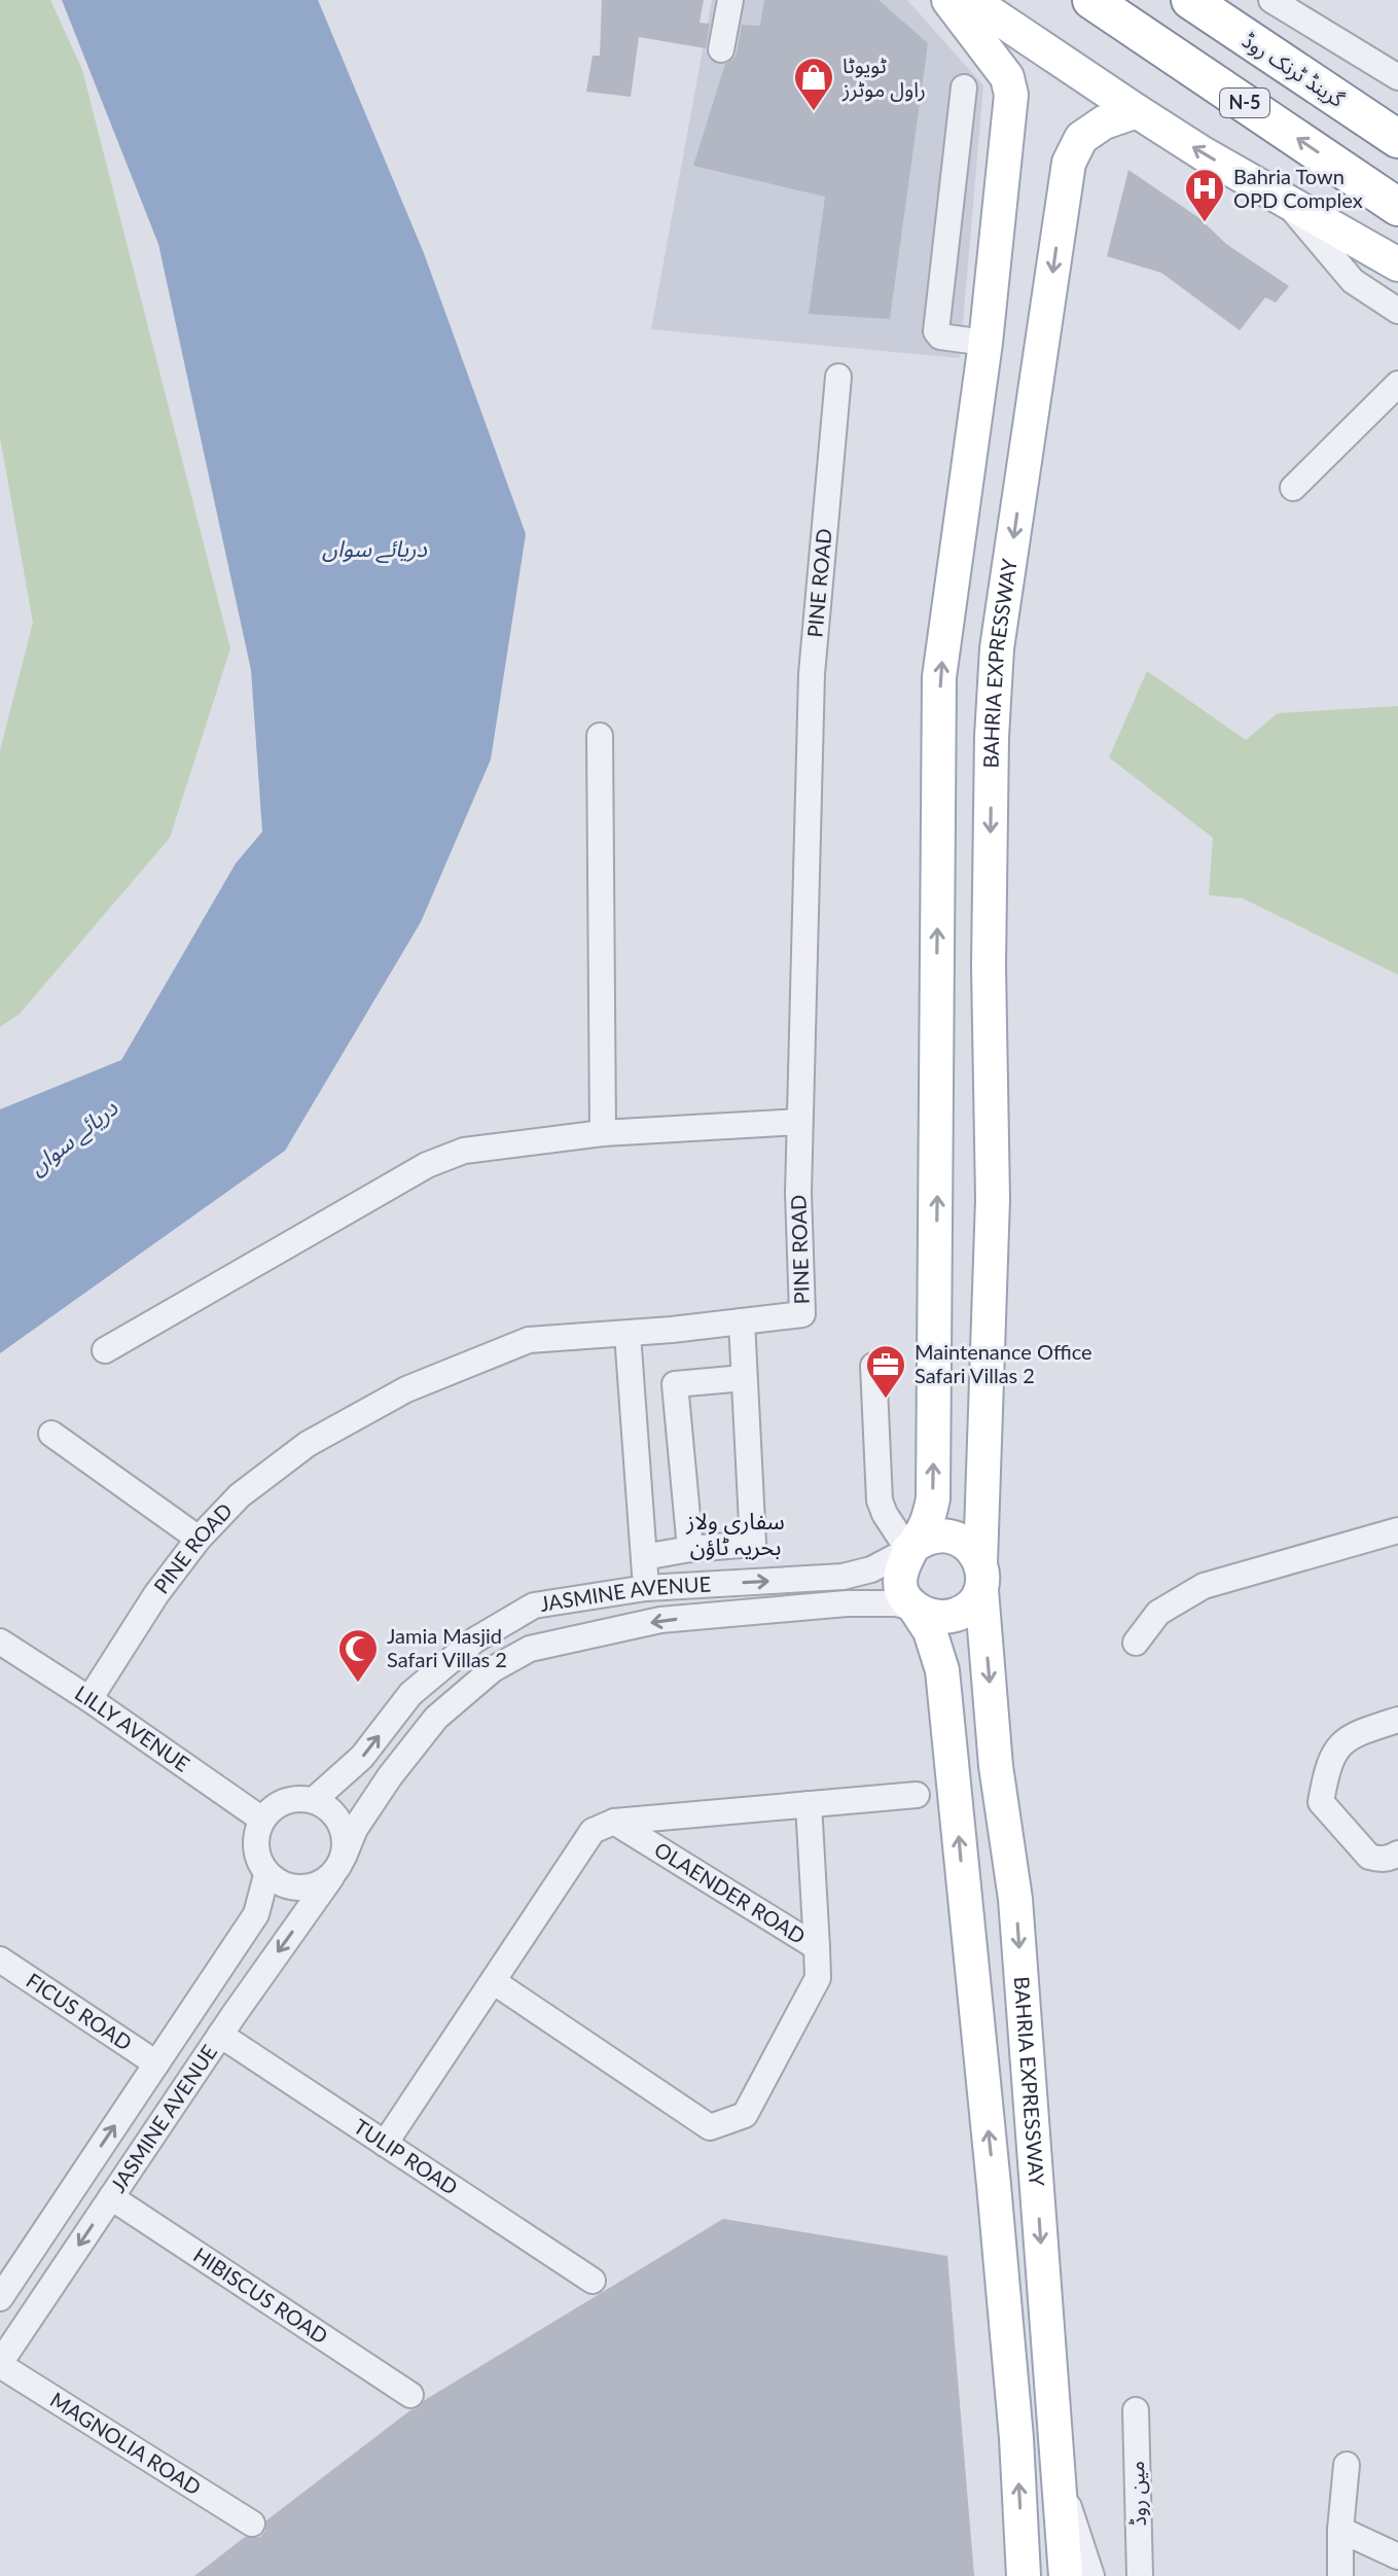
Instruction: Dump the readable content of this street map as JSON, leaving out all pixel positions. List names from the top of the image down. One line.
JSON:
{"streets":{"highway":["گرینڈ ٹرنک روڈ","N-5"],"main road":["BAHRIA EXPRESSWAY"],"street":["PINE ROAD","JASMINE AVENUE","LILLY AVENUE","OLAENDER ROAD","FICUS ROAD","TULIP ROAD","HIBISCUS ROAD","MAGNOLIA ROAD","مین روڈ"]},"crossings":[["PINE ROAD","LILLY AVENUE"],["BAHRIA EXPRESSWAY","JASMINE AVENUE"],["JASMINE AVENUE","LILLY AVENUE"],["JASMINE AVENUE","FICUS ROAD"],["JASMINE AVENUE","TULIP ROAD"],["JASMINE AVENUE","HIBISCUS ROAD"],["JASMINE AVENUE","MAGNOLIA ROAD"]],"districts":["سفاری ولاز بحریہ ٹاؤن"],"water":["دریائے سواں"],"places":{"shop":["ٹویوٹا راول موٹرز"],"hospital":["Bahria Town OPD Complex"],"office":["Maintenance Office Safari Villas 2"],"mosque":["Jamia Masjid Safari Villas 2"]}}
